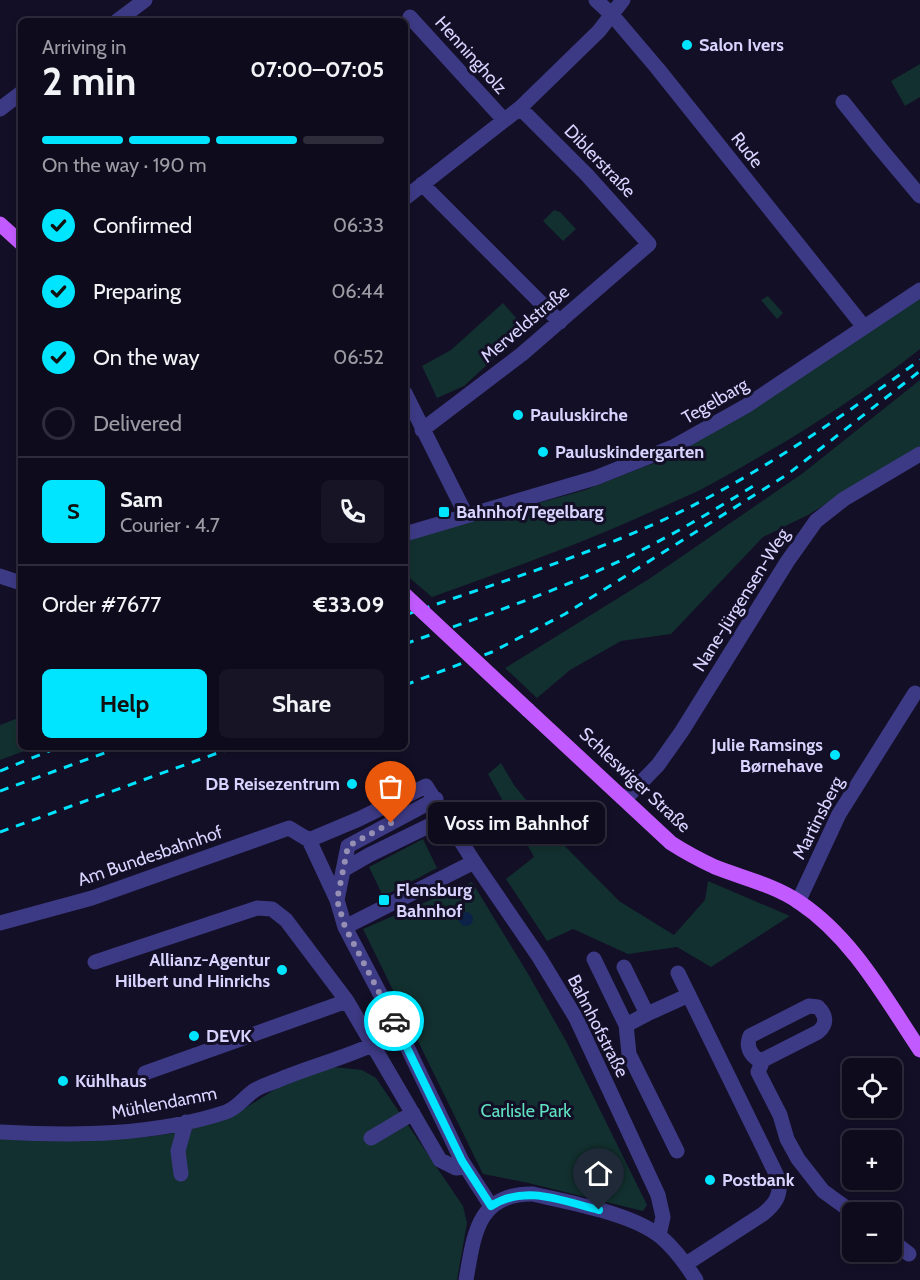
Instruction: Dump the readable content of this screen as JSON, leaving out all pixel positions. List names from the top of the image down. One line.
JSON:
{"streets":{"main road":["Schleswiger Straße"],"street":["Henningholz","Rude","Diblerstraße","Merveldstraße","Tegelbarg","Nane-Jürgensen-Weg","Martinsberg","Am Bundesbahnhof","Bahnhofstraße","Mühlendamm"]},"crossings":[["Rude","Tegelbarg"],["Diblerstraße","Merveldstraße"],["Nane-Jürgensen-Weg","Schleswiger Straße"],["Schleswiger Straße","Martinsberg"],["Am Bundesbahnhof","Bahnhofstraße"]],"parks":["Carlisle Park"],"places":{"other":["Salon Ivers","Pauluskirche","Pauluskindergarten","Julie Ramsings Børnehave","DB Reisezentrum","Voss im Bahnhof","Allianz-Agentur Hilbert und Hinrichs","DEVK","Kühlhaus","Postbank"],"transit":["Bahnhof/Tegelbarg","Flensburg Bahnhof"]},"page":{"heading":["2 min","Arriving in","07:00–07:05"],"panel":["Sam","Courier · 4.7","Order #7677","€33.09"],"bar":"On the way · 190 m","list":[["Confirmed","06:33"],["Preparing","06:44"],["On the way","06:52"],"Delivered"],"round":"S","buttons":["Help","Share"],"bubble":"Voss im Bahnhof","map_buttons":["+","−"]}}
